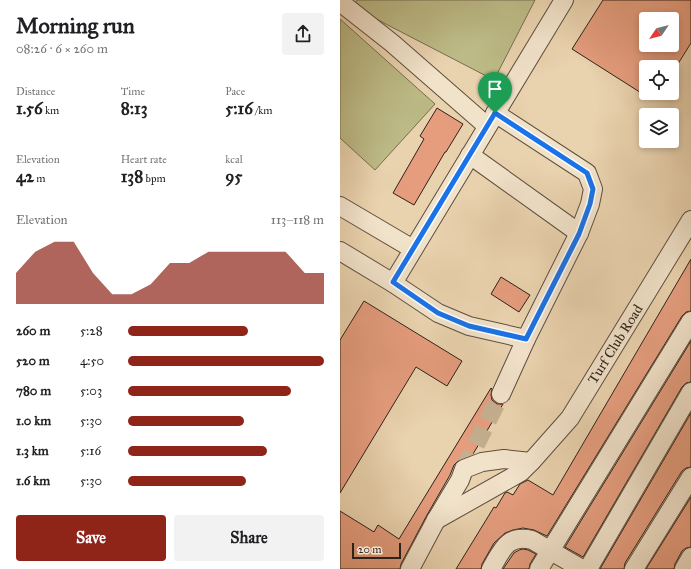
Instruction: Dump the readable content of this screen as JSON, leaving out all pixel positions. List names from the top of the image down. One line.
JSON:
{"streets":{"street":["Turf Club Road"]},"scale_bar":"20 m","north":"bottom left","page":{"heading":["Morning run","08:26 · 6 × 260 m"],"stats":[["Distance","1.56 km"],["Time","8:13"],["Pace","5:16 /km"],["Elevation","42 m"],["Heart rate","138 bpm"],["kcal","95"]],"chart":["Elevation","113–118 m"],"list":[{"name":"260 m","note":"5:28"},{"name":"520 m","note":"4:50"},{"name":"780 m","note":"5:03"},{"name":"1.0 km","note":"5:30"},{"name":"1.3 km","note":"5:16"},{"name":"1.6 km","note":"5:30"}],"buttons":["Save","Share"],"scale":"20 m"}}
